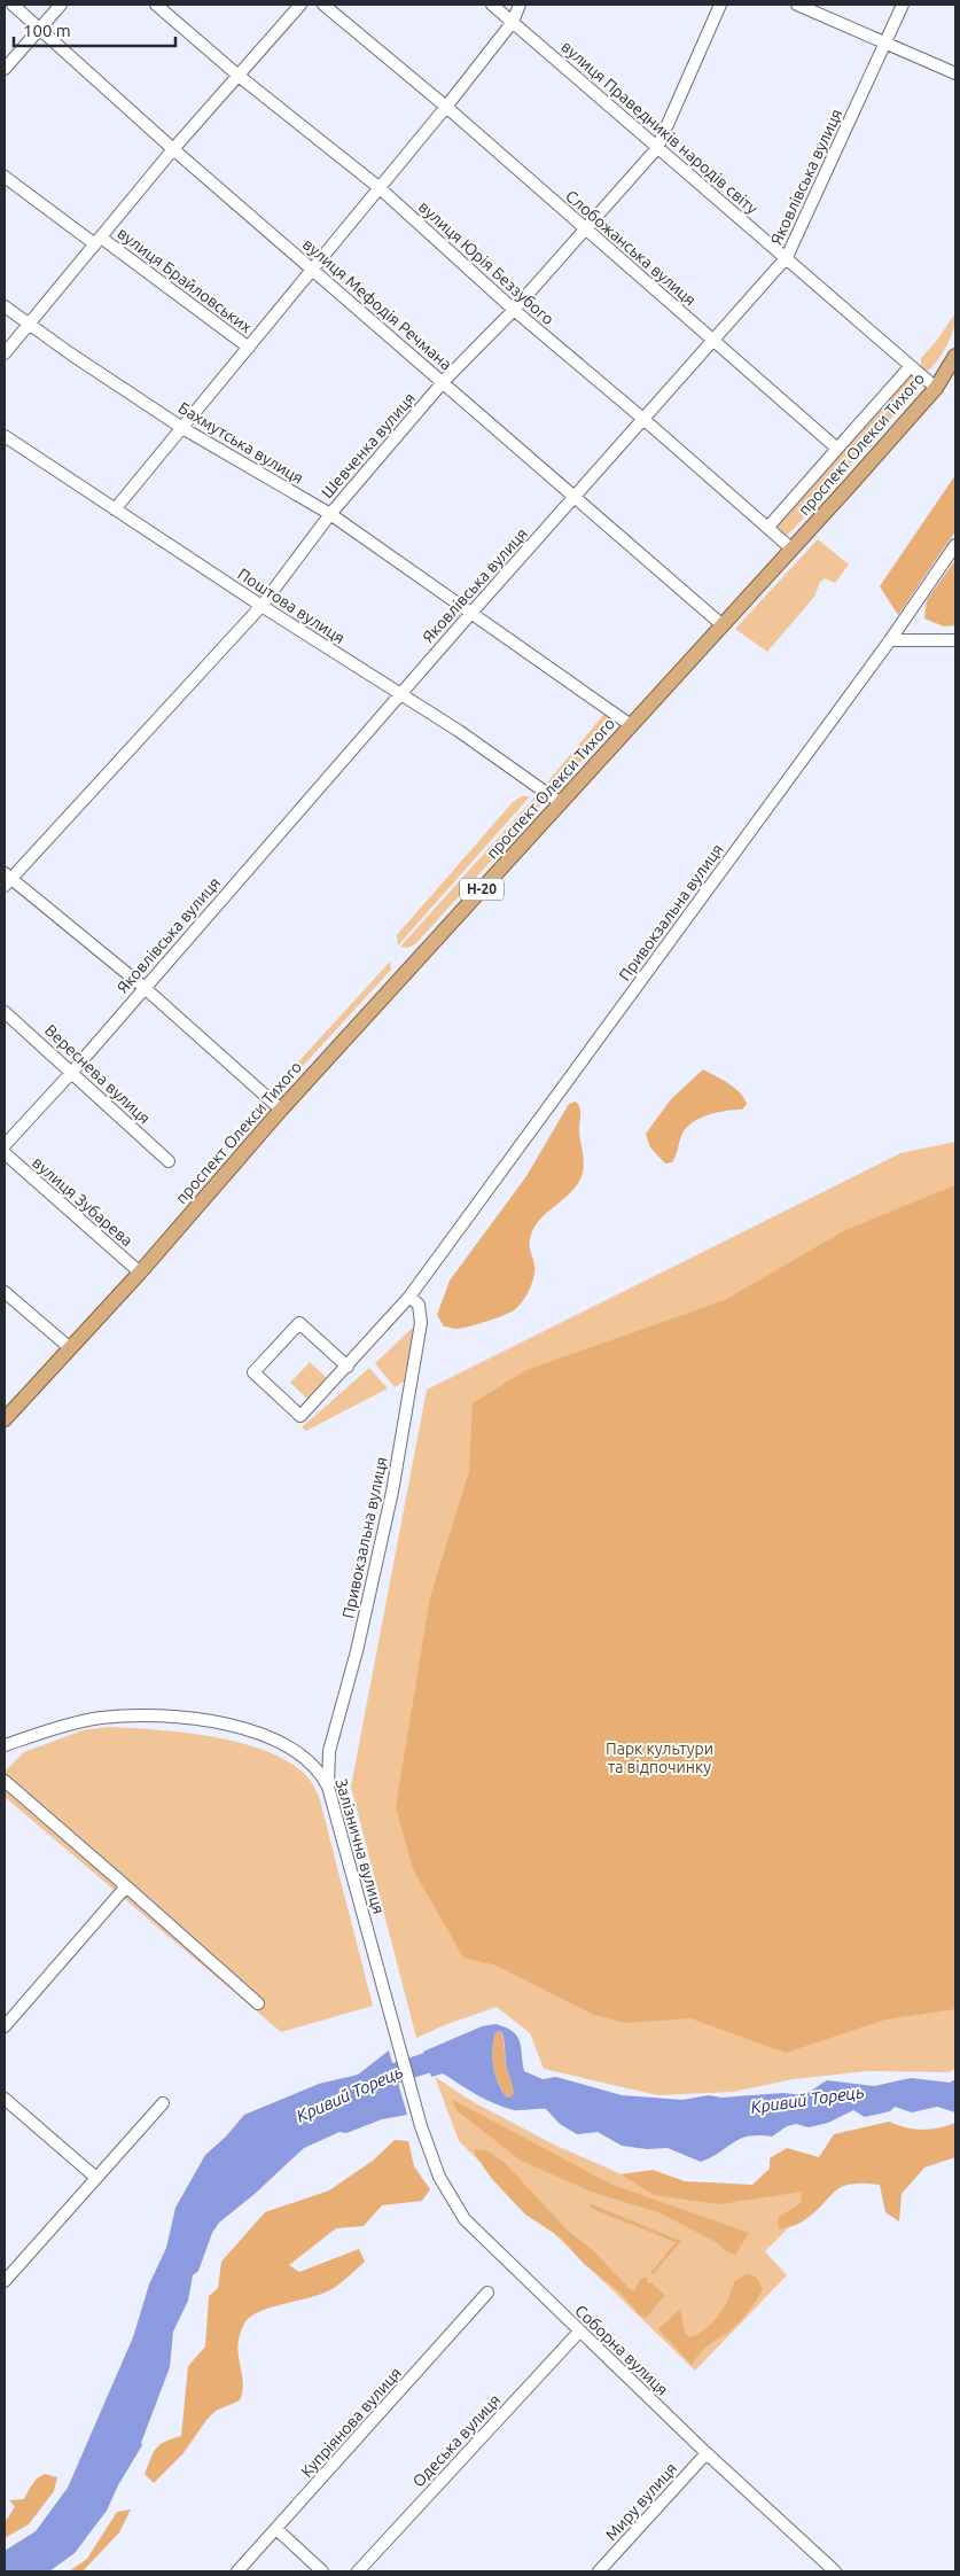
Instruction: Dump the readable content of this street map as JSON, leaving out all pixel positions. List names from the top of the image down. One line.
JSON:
{"streets":{"main road":["проспект Олекси Тихого","Н-20"],"street":["вулиця Праведників народів світу","Яковлівська вулиця","Слобожанська вулиця","вулиця Юрія Беззубого","вулиця Брайловських","вулиця Мефодія Речмана","Бахмутська вулиця","Шевченка вулиця","Поштова вулиця","Привокзальна вулиця","Вереснева вулиця","вулиця Зубарева","Залізнична вулиця","Соборна вулиця","Купріянова вулиця","Одеська вулиця","Миру вулиця"]},"crossings":[["вулиця Праведників народів світу","Яковлівська вулиця"],["вулиця Праведників народів світу","проспект Олекси Тихого"],["вулиця Праведників народів світу","Шевченка вулиця"],["Яковлівська вулиця","Слобожанська вулиця"],["Яковлівська вулиця","вулиця Юрія Беззубого"],["Яковлівська вулиця","вулиця Мефодія Речмана"],["Яковлівська вулиця","Бахмутська вулиця"],["Яковлівська вулиця","Поштова вулиця"],["Яковлівська вулиця","Вереснева вулиця"],["Слобожанська вулиця","Шевченка вулиця"],["вулиця Юрія Беззубого","проспект Олекси Тихого"],["вулиця Юрія Беззубого","Шевченка вулиця"],["вулиця Мефодія Речмана","проспект Олекси Тихого"],["вулиця Мефодія Речмана","Шевченка вулиця"],["Бахмутська вулиця","проспект Олекси Тихого"],["Бахмутська вулиця","Шевченка вулиця"],["проспект Олекси Тихого","Поштова вулиця"],["проспект Олекси Тихого","вулиця Зубарева"],["Шевченка вулиця","Поштова вулиця"],["Привокзальна вулиця","Залізнична вулиця"],["Залізнична вулиця","Соборна вулиця"],["Соборна вулиця","Одеська вулиця"],["Соборна вулиця","Миру вулиця"]],"water":["Кривий Торець"],"parks":["Парк культури та відпочинку"],"scale_bar":"100 m"}
